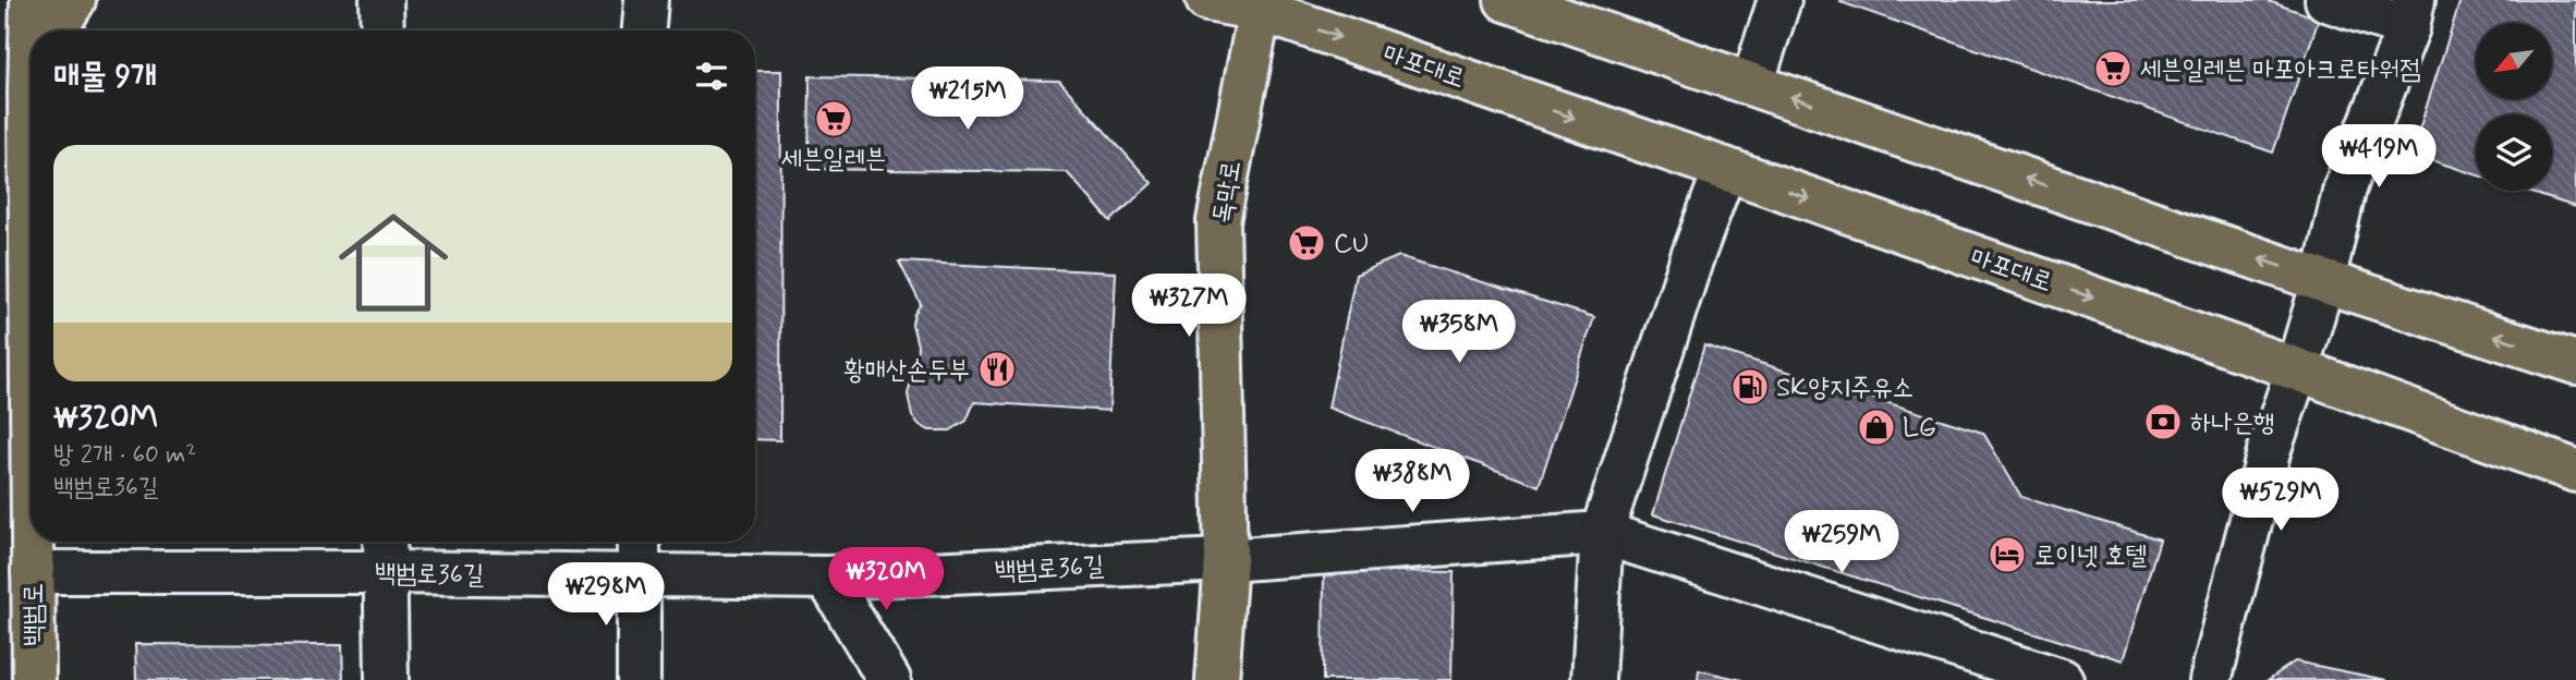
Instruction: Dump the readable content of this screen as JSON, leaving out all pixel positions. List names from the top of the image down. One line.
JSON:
{"streets":{"main road":["마포대로","독막로","백범로"],"street":["백범로36길"]},"crossings":[["마포대로","독막로"],["독막로","백범로36길"],["백범로36길","백범로"]],"places":{"supermarket":["세븐일레븐 마포아크로타워점","세븐일레븐","CU"],"restaurant":["황매산손두부"],"fuel station":["SK양지주유소"],"bank":["하나은행"],"shop":["LG"],"hotel":["로이넷 호텔"]},"north":"bottom left","page":{"heading":"매물 9개","price":["₩215M","₩419M","₩327M","₩358M","₩388M","₩529M","₩259M","₩320M","₩298M"],"list":[{"name":"₩320M","note":"방 2개 · 60 m² · 백범로36길"}]}}
